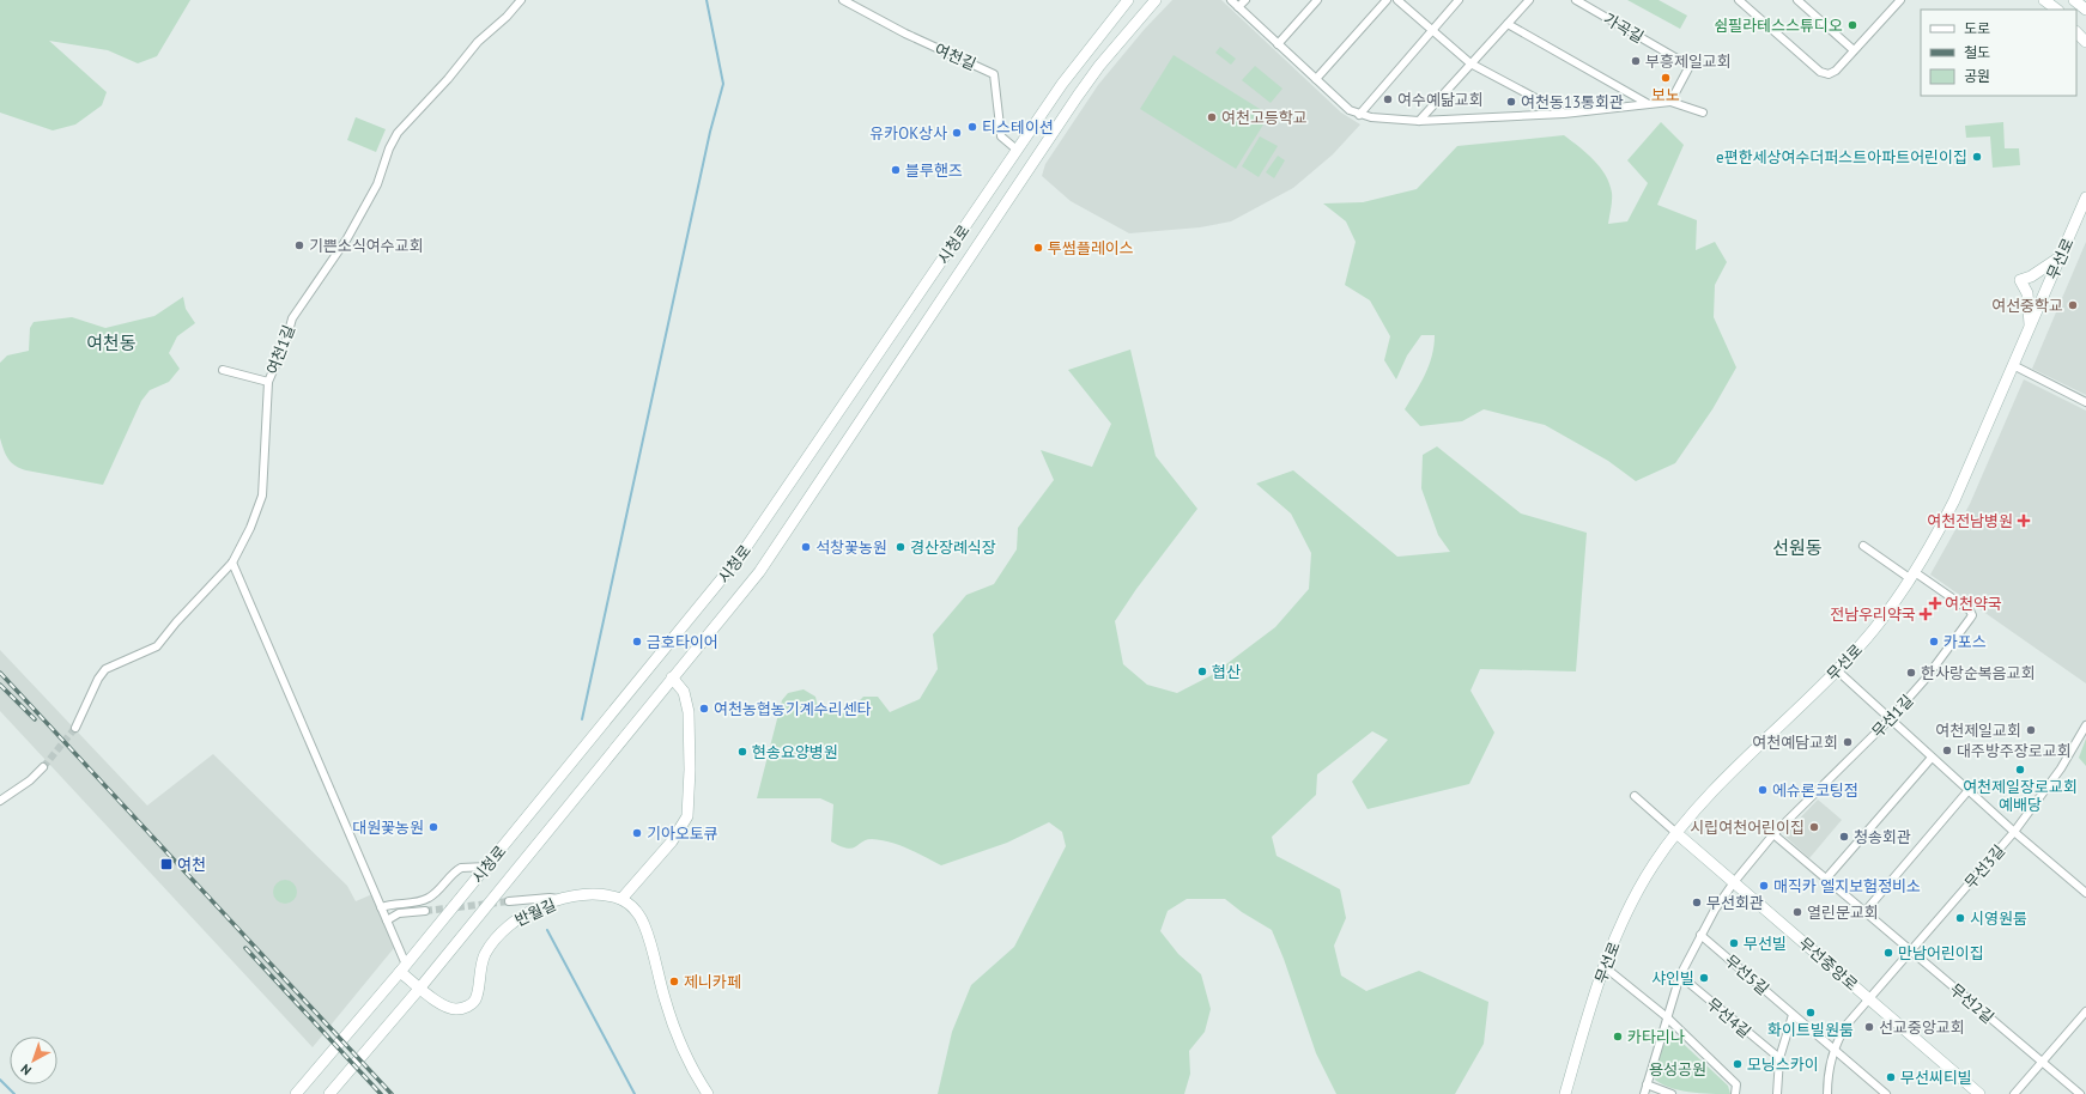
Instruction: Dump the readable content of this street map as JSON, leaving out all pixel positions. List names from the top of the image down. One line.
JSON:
{"streets":{"street":["가곡길","여천길","시청로","무선로","여천1길","무선1길","무선3길","반월길","무선중앙로","무선5길","무선2길","무선4길"]},"crossings":[["여천길","시청로"],["시청로","반월길"],["무선로","무선1길"],["무선로","무선중앙로"],["무선1길","무선중앙로"],["무선1길","무선2길"],["무선3길","무선중앙로"],["무선3길","무선5길"],["무선3길","무선2길"]],"districts":["여천동","선원동"],"parks":["용성공원"],"places":{"other":["쉼필라테스스튜디오","부흥제일교회","보노","여수예닮교회","여천동13통회관","여천고등학교","티스테이션","유카OK상사","e편한세상여수더퍼스트아파트어린이집","블루핸즈","기쁜소식여수교회","투썸플레이스","여선중학교","석창꽃농원","경산장례식장","금호타이어","카포스","협산","한사랑순복음교회","여천농협농기계수리센타","여천제일교회","여천예담교회","대주방주장로교회","현송요양병원","여천제일장로교회 예배당","에슈론코팅점","대원꽃농원","시립여천어린이집","기아오토큐","청송회관","매직카 엘지보험정비소","무선회관","열린문교회","시영원룸","무선빌","만남어린이집","샤인빌","제니카페","화이트빌원룸","선교중앙교회","카타리나","모닝스카이","무선씨티빌"],"health":["여천전남병원","여천약국","전남우리약국"],"transit":["여천"]},"legend":["도로","철도","공원"],"north":"bottom left"}
